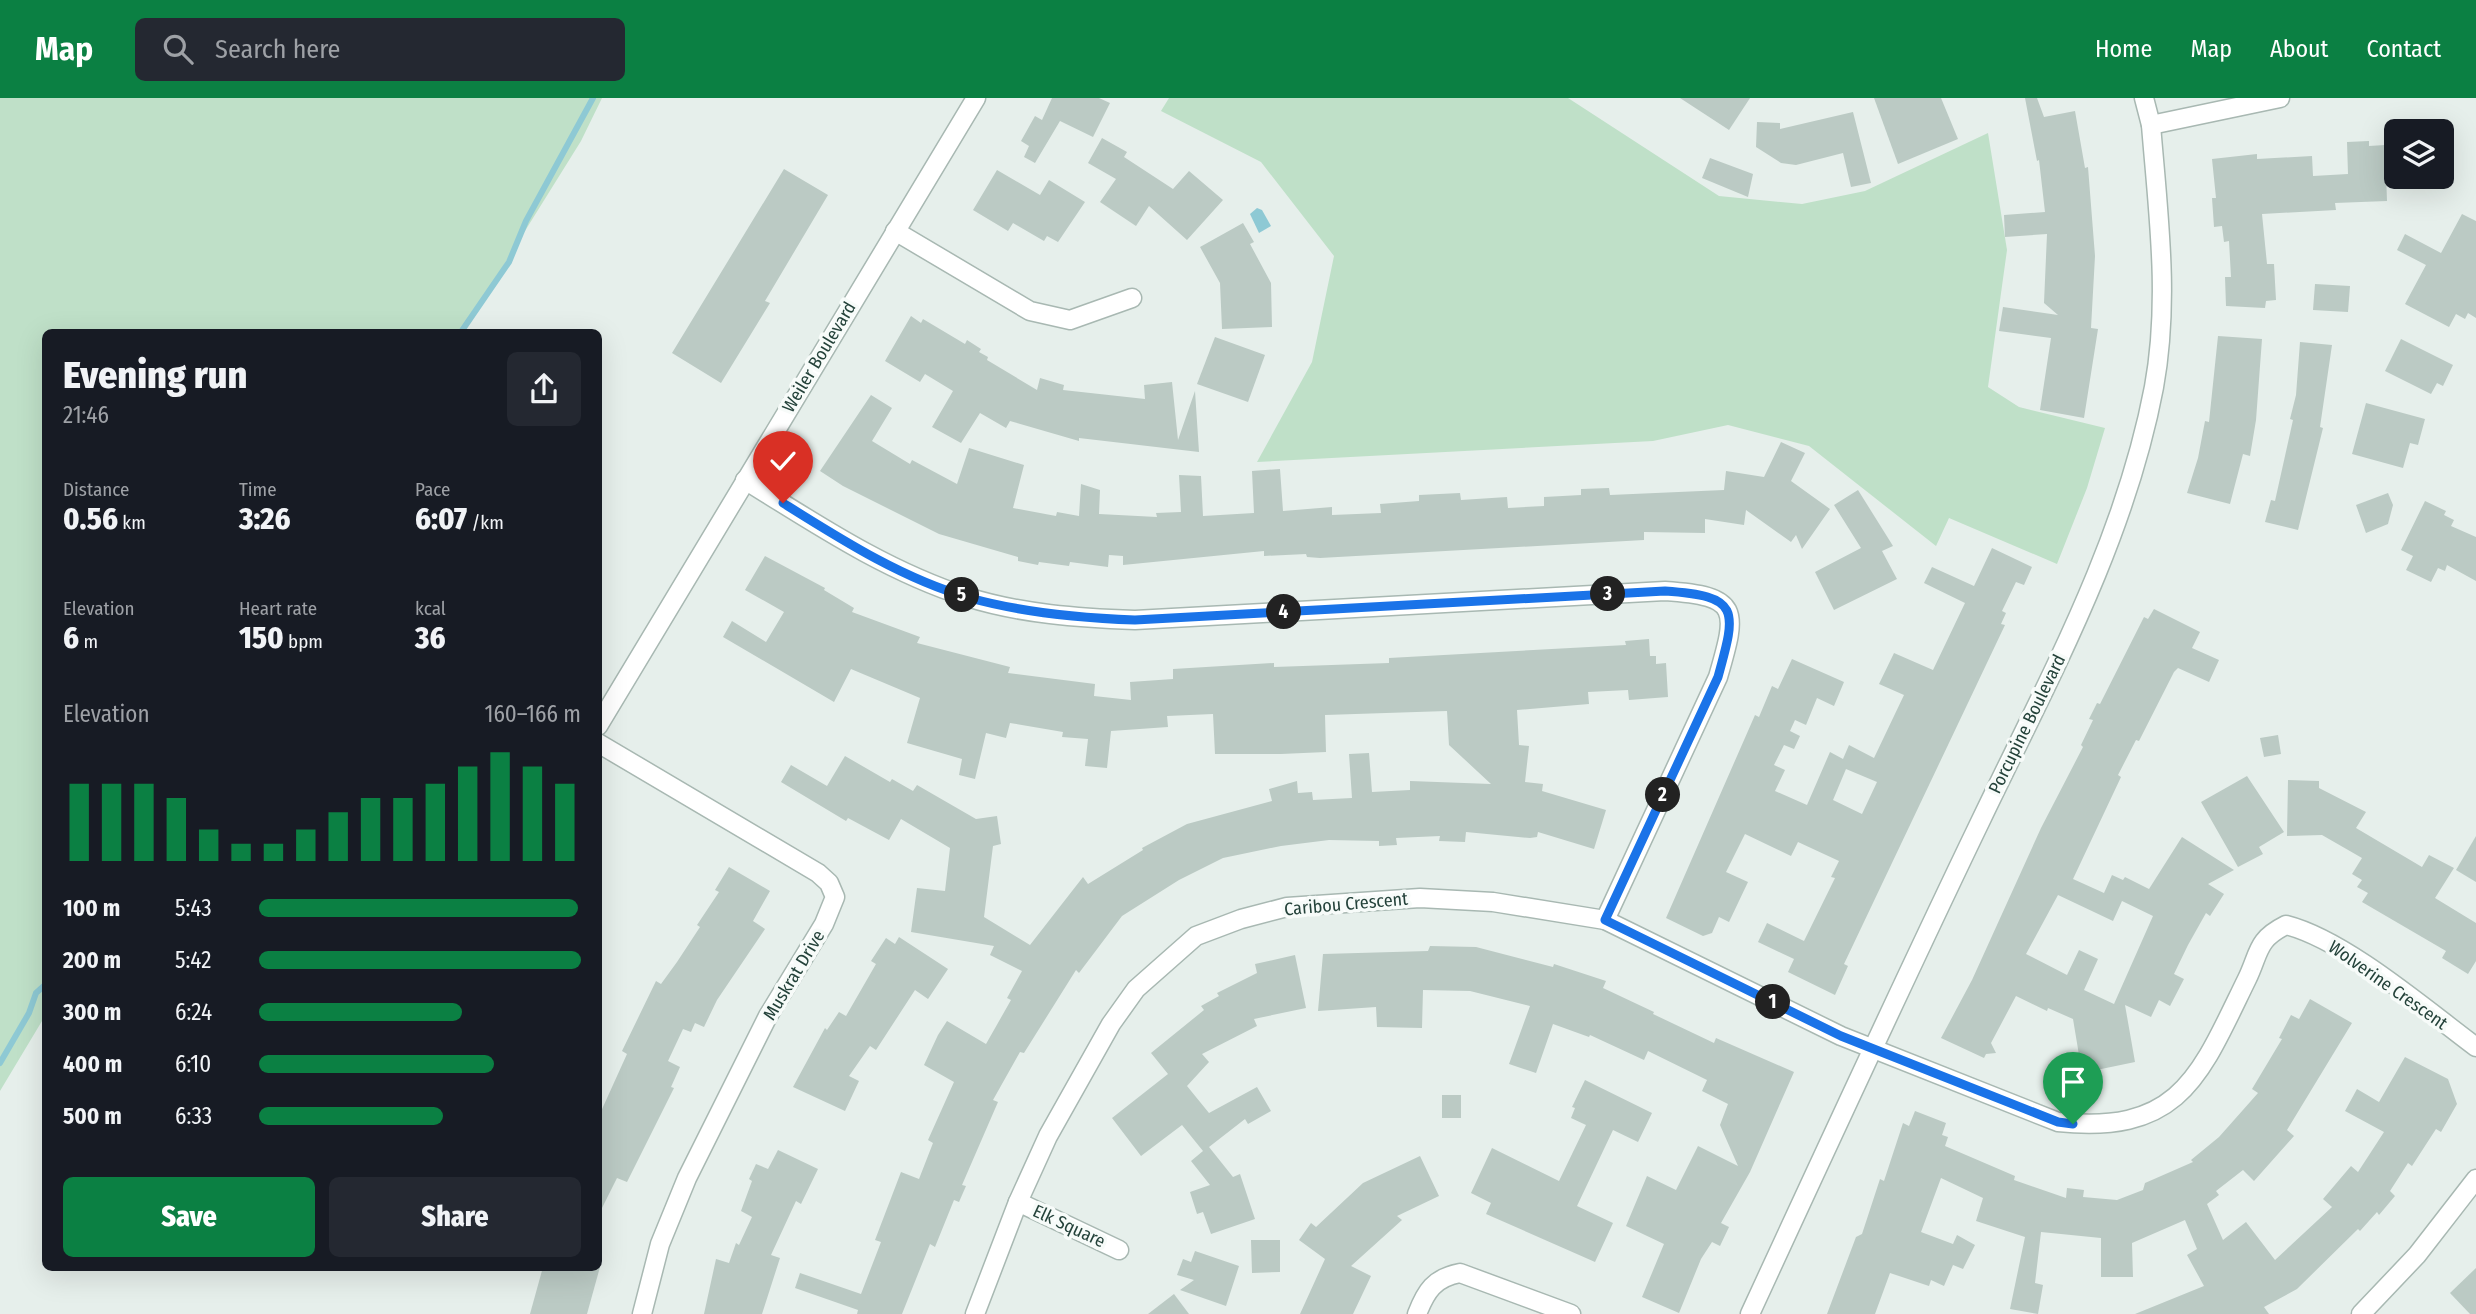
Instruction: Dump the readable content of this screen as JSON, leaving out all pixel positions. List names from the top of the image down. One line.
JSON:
{"streets":{"street":["Weiler Boulevard","Porcupine Boulevard","Caribou Crescent","Muskrat Drive","Wolverine Crescent","Elk Square"]},"crossings":[["Porcupine Boulevard","Caribou Crescent"],["Porcupine Boulevard","Wolverine Crescent"],["Caribou Crescent","Wolverine Crescent"],["Caribou Crescent","Elk Square"]],"page":{"header":"Map","search":"Search here","nav":["Home","Map","About","Contact"],"heading":["Evening run","21:46"],"stats":[["Distance","0.56 km"],["Time","3:26"],["Pace","6:07 /km"],["Elevation","6 m"],["Heart rate","150 bpm"],["kcal","36"]],"pins":["3","5","4","2","1"],"chart":["Elevation","160–166 m"],"list":[{"name":"100 m","note":"5:43"},{"name":"200 m","note":"5:42"},{"name":"300 m","note":"6:24"},{"name":"400 m","note":"6:10"},{"name":"500 m","note":"6:33"}],"buttons":["Save","Share"]}}
